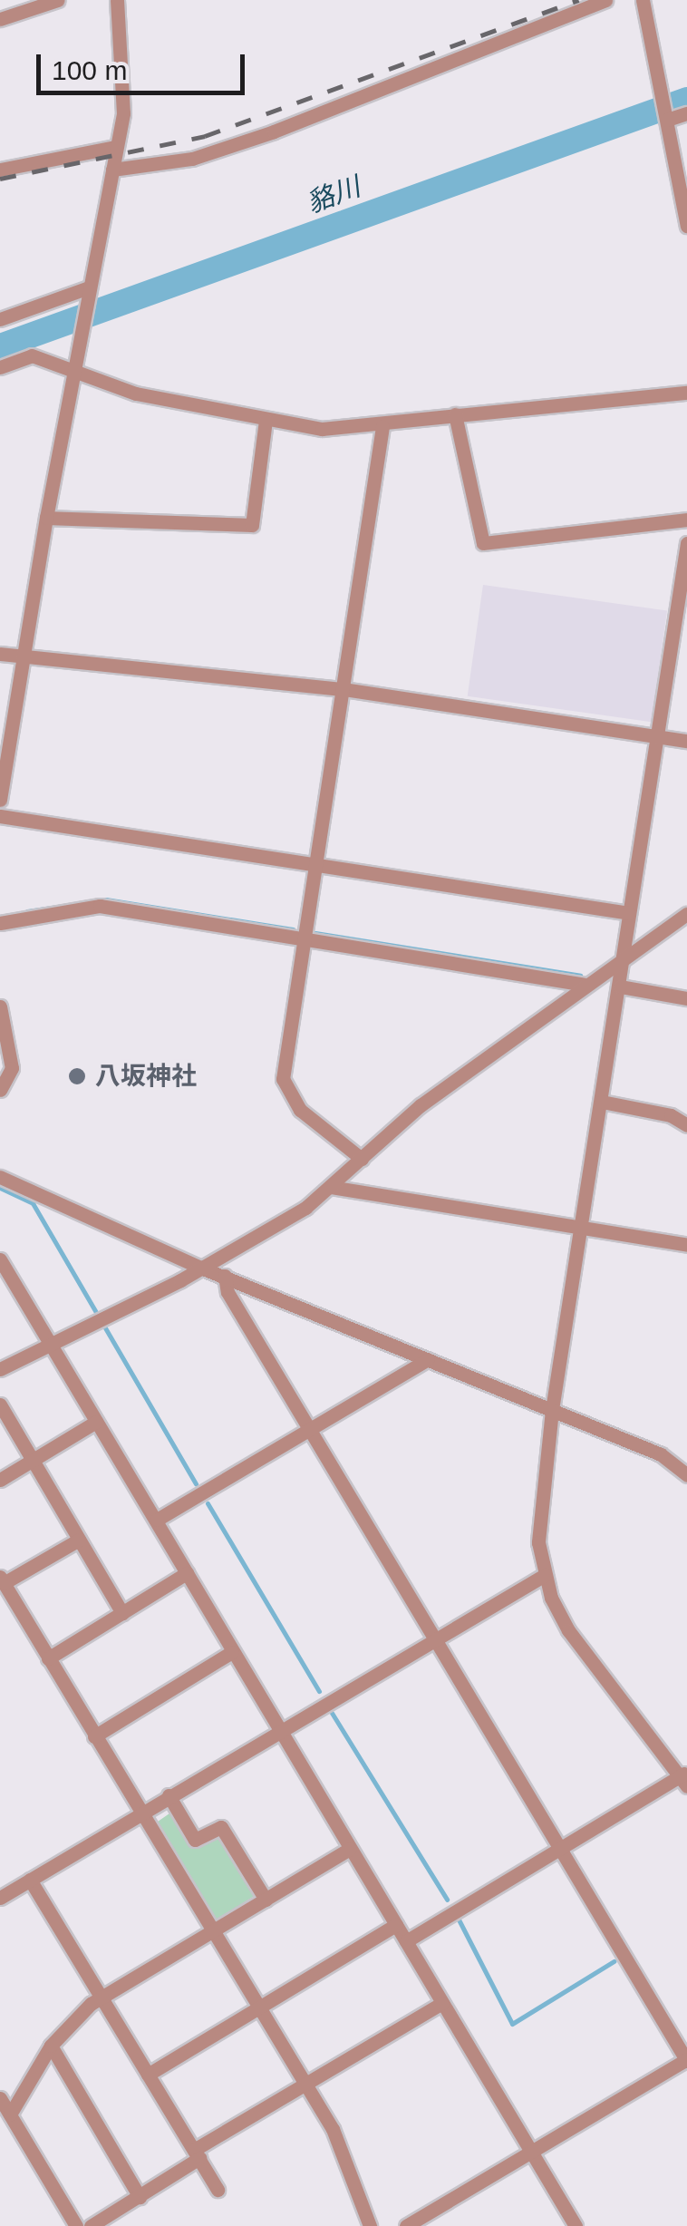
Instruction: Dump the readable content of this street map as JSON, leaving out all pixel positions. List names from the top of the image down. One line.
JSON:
{"water":["貉川"],"places":["八坂神社"],"scale_bar":"100 m"}
